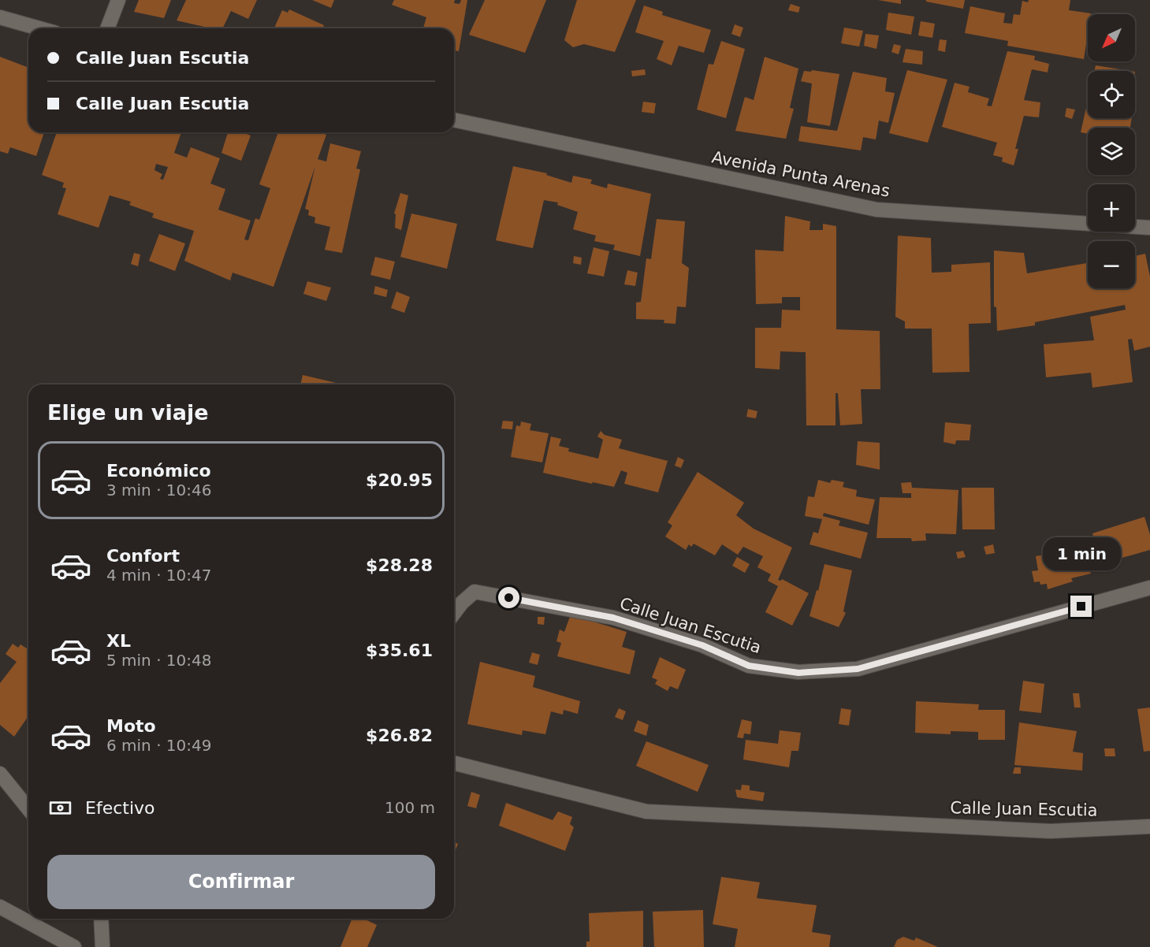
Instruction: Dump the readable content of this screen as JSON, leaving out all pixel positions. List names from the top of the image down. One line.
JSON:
{"streets":{"street":["Avenida Punta Arenas","Calle Juan Escutia"]},"north":"bottom left","page":{"map_buttons":["+","−"],"banner":["Calle Juan Escutia","Calle Juan Escutia"],"heading":"Elige un viaje","list":[{"name":"Económico","note":"3 min · 10:46","value":"$20.95"},{"name":"Confort","note":"4 min · 10:47","value":"$28.28"},{"name":"XL","note":"5 min · 10:48","value":"$35.61"},{"name":"Moto","note":"6 min · 10:49","value":"$26.82"}],"bubble":"1 min","pay":["Efectivo","100 m"],"buttons":"Confirmar"}}
